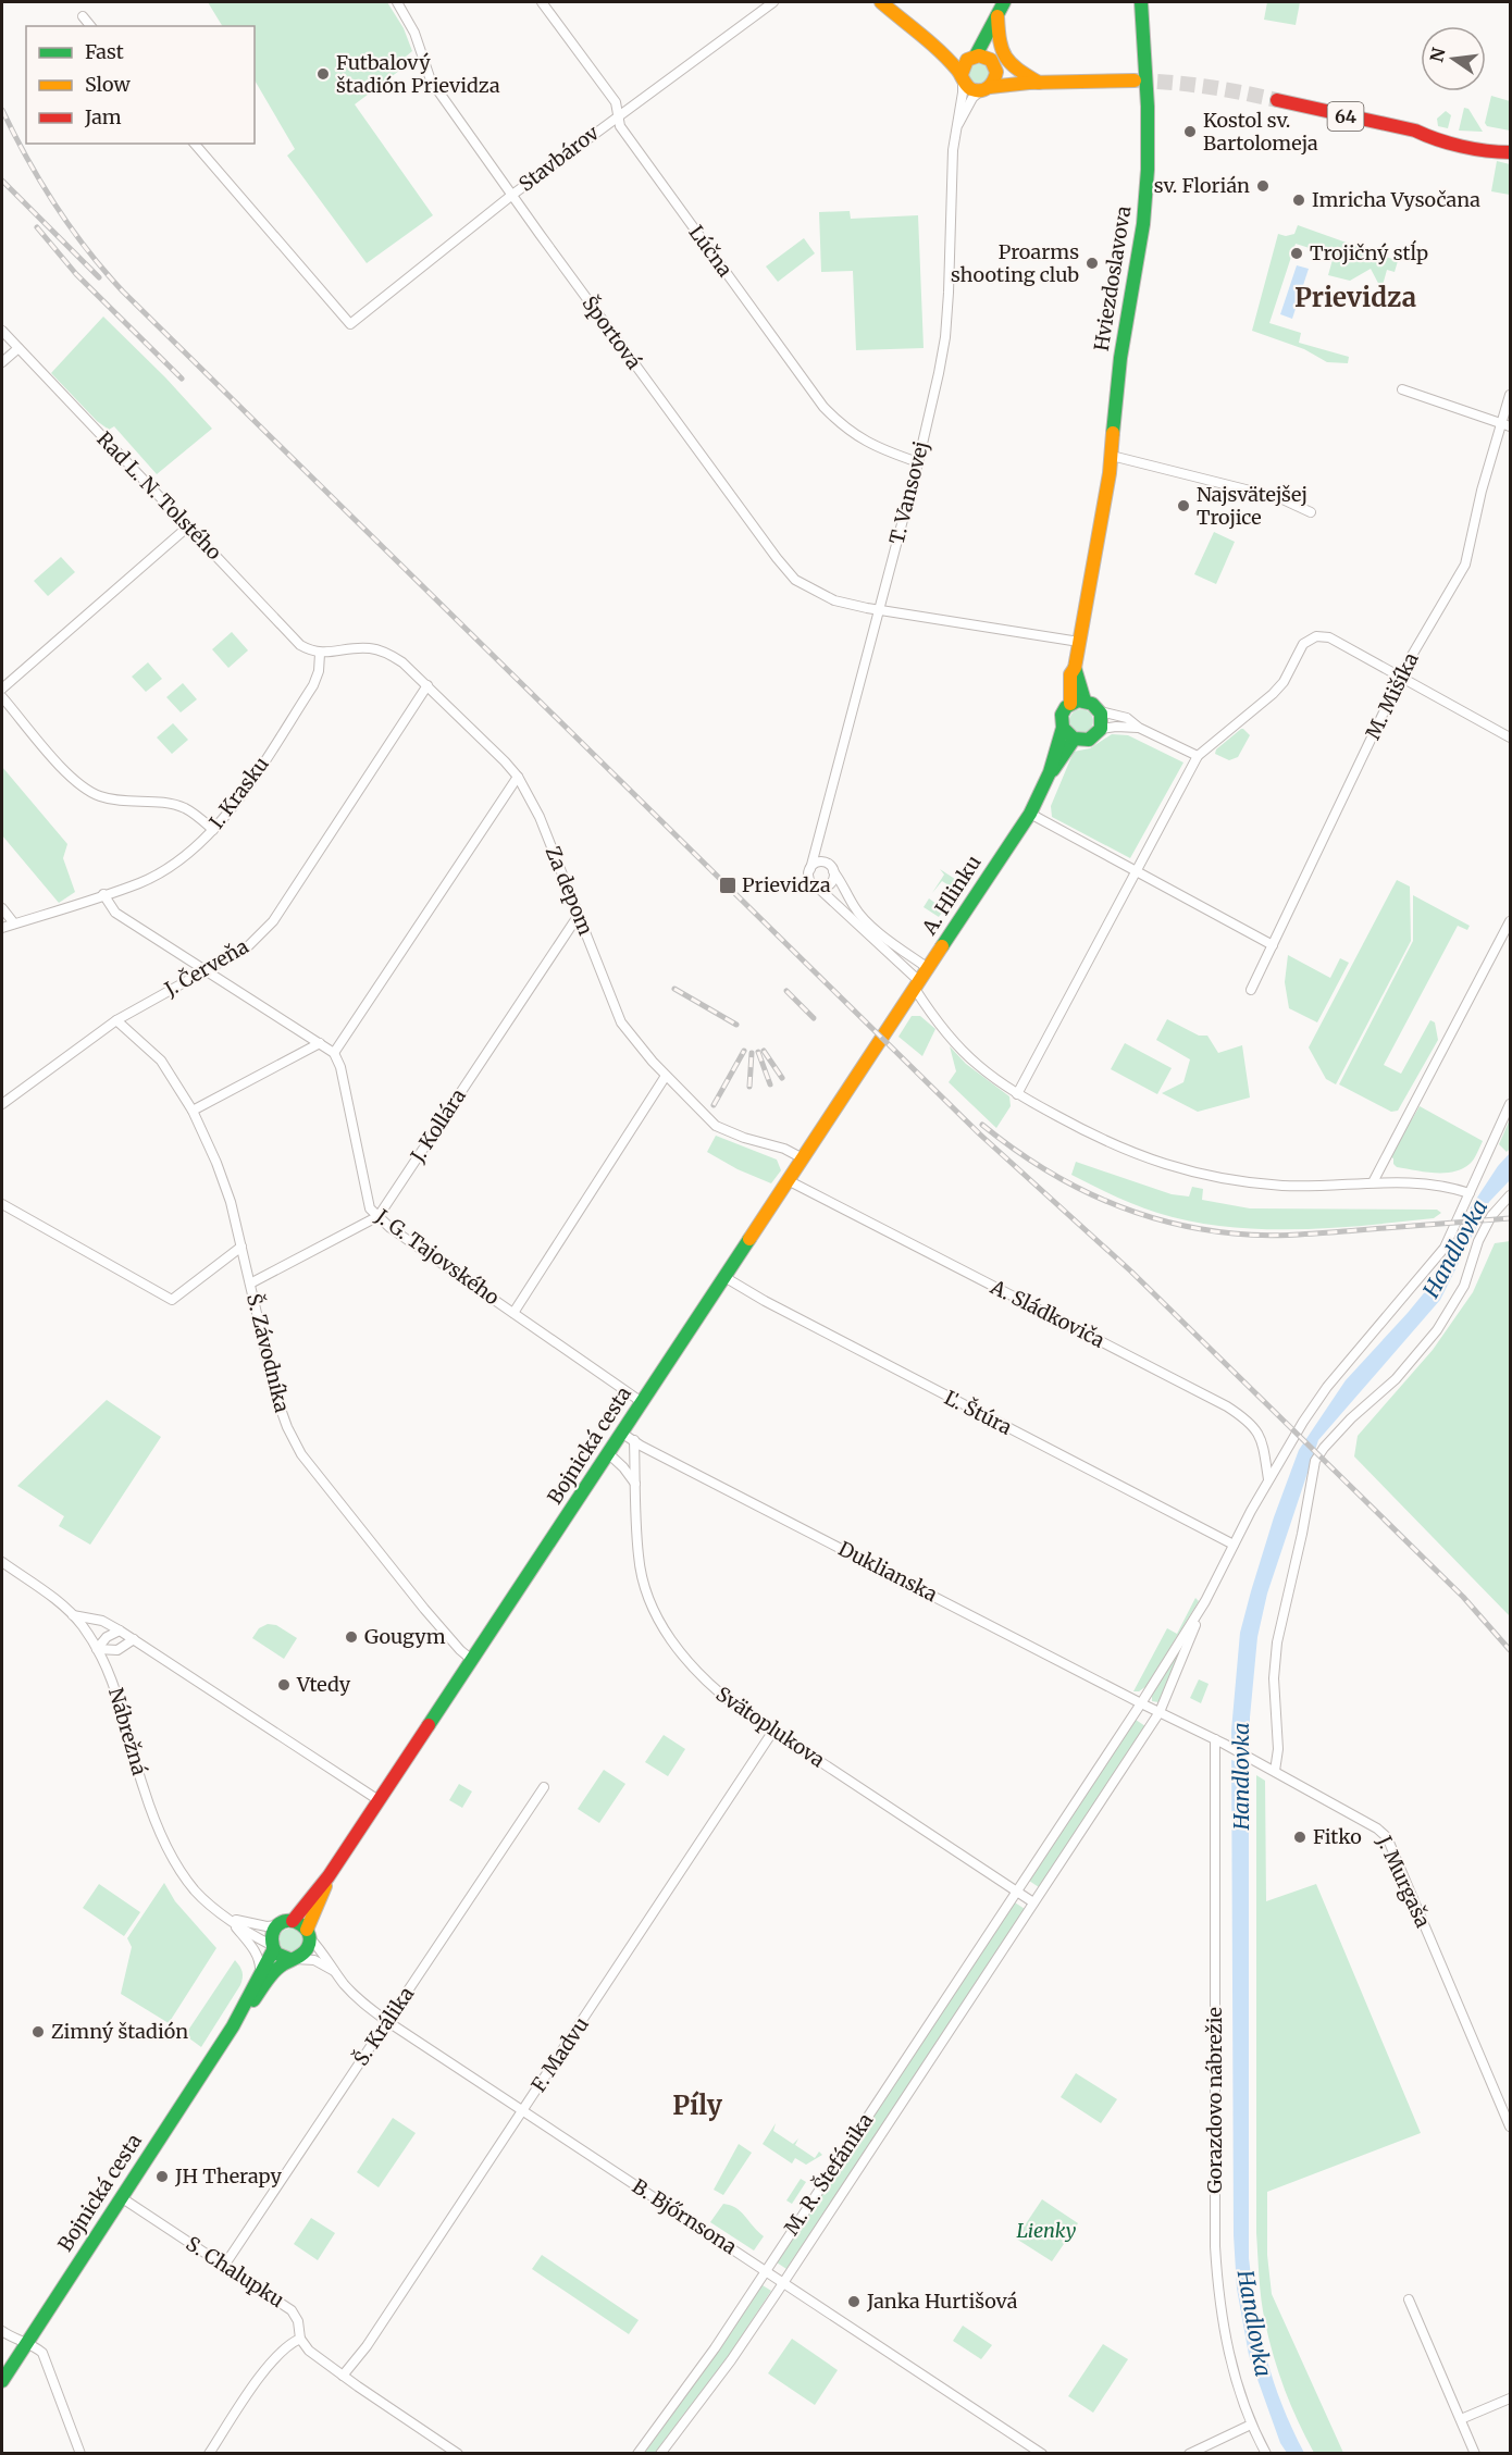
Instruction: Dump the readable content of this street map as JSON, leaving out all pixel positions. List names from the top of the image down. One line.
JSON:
{"streets":{"street":["64","Stavbárov","Lúčna","Hviezdoslavova","Športová","T. Vansovej","Rad L. N. Tolstého","M. Mišíka","I. Krasku","Za depom","A. Hlinku","J. Červeňa","J. Kollára","J. G. Tajovského","A. Sládkoviča","Š. Závodníka","Ľ. Štúra","Bojnická cesta","Duklianska","Svätoplukova","Nábrežná","J. Murgaša","Š. Králika","F. Madvu","Gorazdovo nábrežie","M. R. Štefánika","B. Bjőrnsona","S. Chalupku"]},"crossings":[["Stavbárov","Lúčna"],["Stavbárov","Športová"],["Lúčna","T. Vansovej"],["Hviezdoslavova","A. Hlinku"],["Športová","T. Vansovej"],["Športová","A. Hlinku"],["Rad L. N. Tolstého","I. Krasku"],["Rad L. N. Tolstého","Za depom"],["I. Krasku","Za depom"],["Za depom","J. Červeňa"],["Za depom","J. Kollára"],["Za depom","Bojnická cesta"],["A. Hlinku","Bojnická cesta"],["J. Červeňa","Š. Závodníka"],["J. Kollára","J. G. Tajovského"],["J. Kollára","Š. Závodníka"],["J. G. Tajovského","Bojnická cesta"],["A. Sládkoviča","Bojnická cesta"],["Š. Závodníka","Bojnická cesta"],["Ľ. Štúra","Bojnická cesta"],["Bojnická cesta","Nábrežná"],["Bojnická cesta","B. Bjőrnsona"],["Bojnická cesta","S. Chalupku"],["Duklianska","Svätoplukova"],["Duklianska","M. R. Štefánika"],["Svätoplukova","F. Madvu"],["Svätoplukova","M. R. Štefánika"],["Nábrežná","B. Bjőrnsona"],["J. Murgaša","Gorazdovo nábrežie"],["J. Murgaša","M. R. Štefánika"],["Š. Králika","B. Bjőrnsona"],["Š. Králika","S. Chalupku"],["F. Madvu","B. Bjőrnsona"],["F. Madvu","S. Chalupku"],["M. R. Štefánika","B. Bjőrnsona"]],"districts":["Prievidza","Píly"],"water":["Handlovka"],"parks":["Lienky"],"places":{"other":["Futbalový štadión Prievidza","Kostol sv. Bartolomeja","sv. Florián","Imricha Vysočana","Trojičný stĺp","Proarms shooting club","Najsvätejšej Trojice","Gougym","Vtedy","Fitko","Zimný štadión","JH Therapy","Janka Hurtišová"],"transit":["Prievidza"]},"legend":["Fast","Slow","Jam"],"north":"left"}
